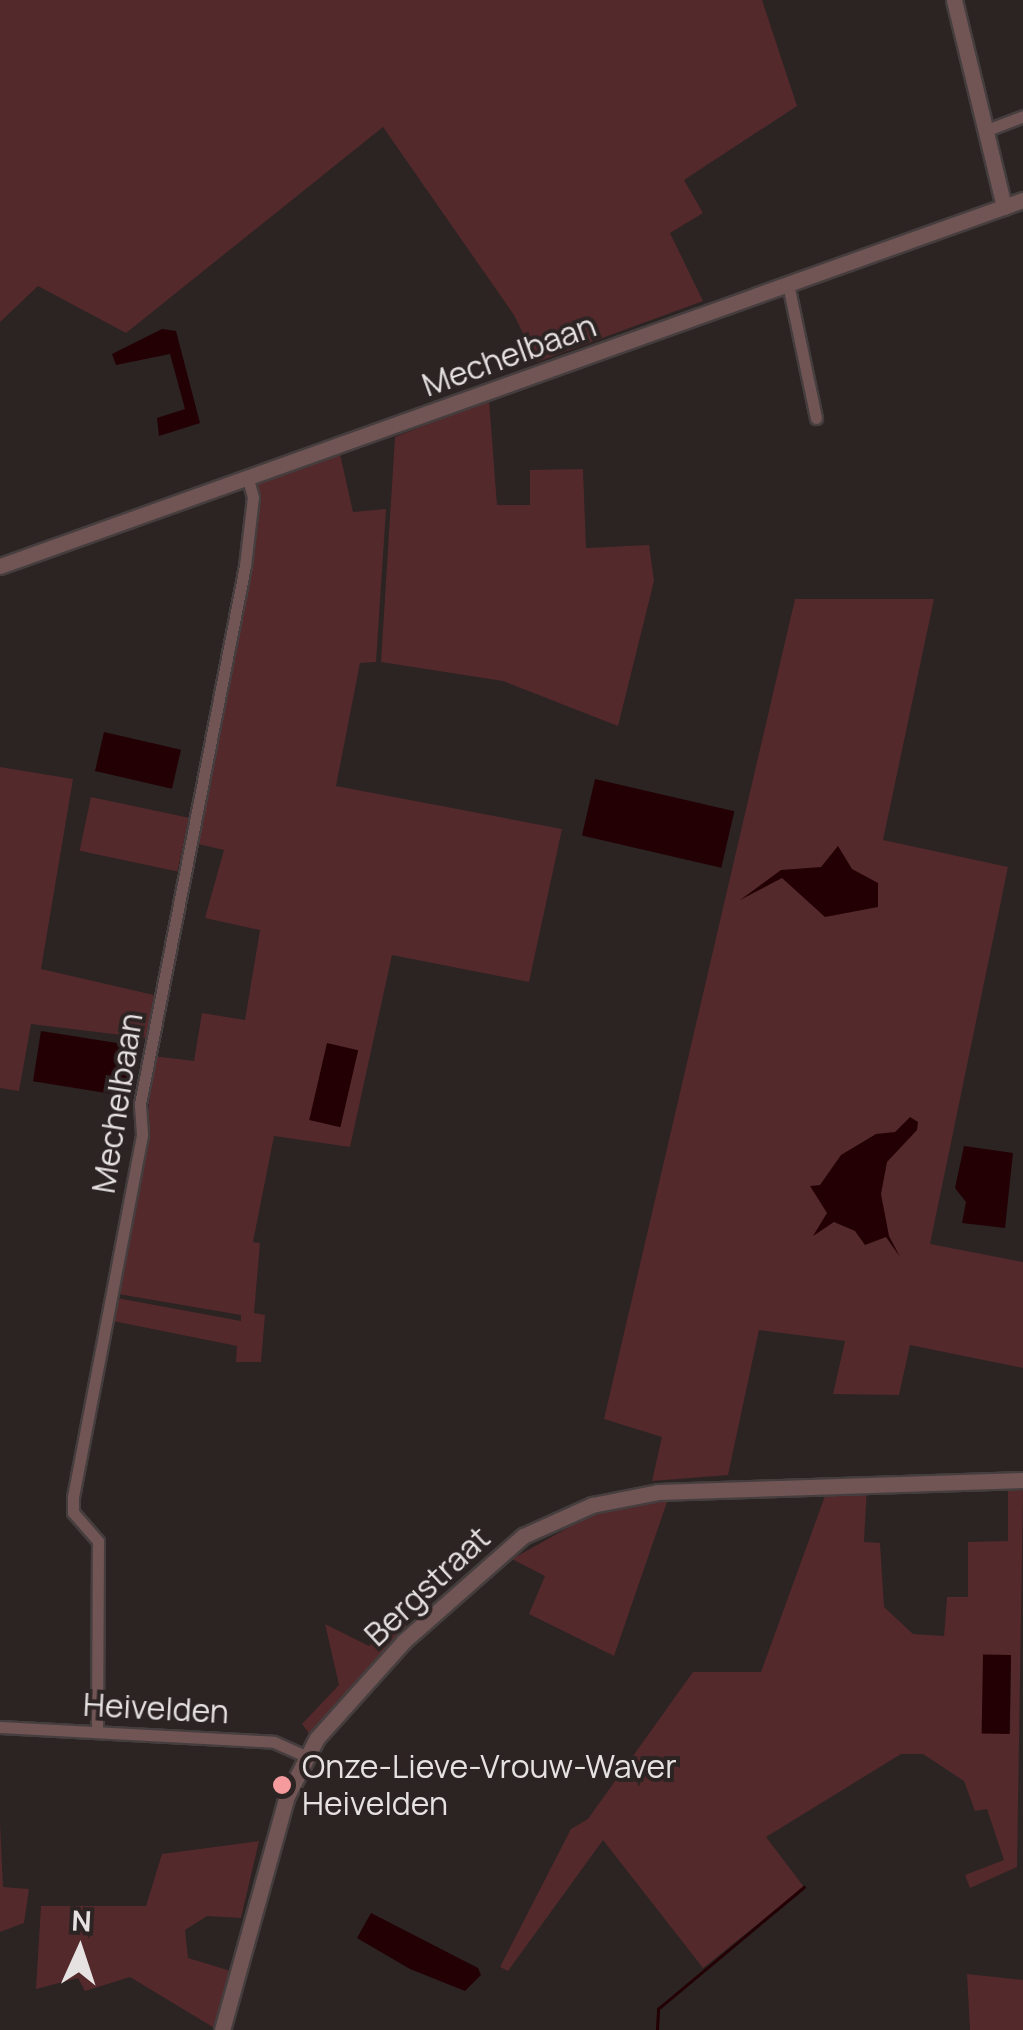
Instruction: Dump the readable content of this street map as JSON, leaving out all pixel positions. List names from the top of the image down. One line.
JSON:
{"streets":{"street":["Mechelbaan","Bergstraat","Heivelden"]},"crossings":[["Mechelbaan","Heivelden"],["Bergstraat","Heivelden"]],"places":["Onze-Lieve-Vrouw-Waver Heivelden"],"north":"top"}
